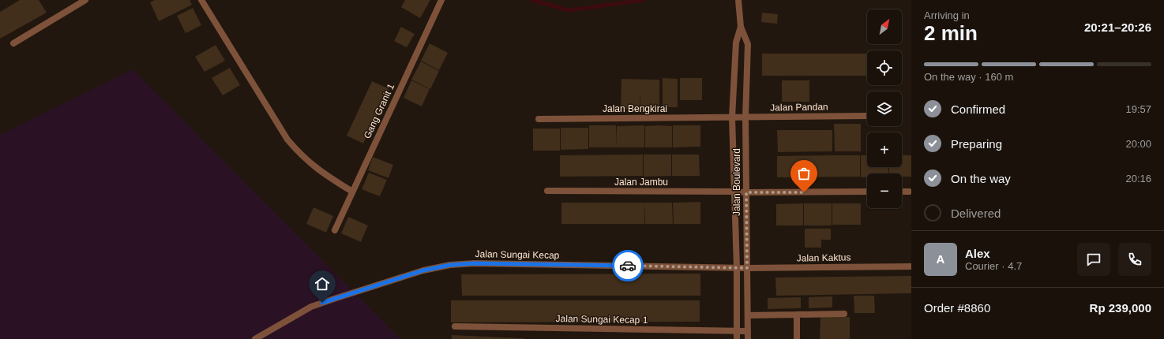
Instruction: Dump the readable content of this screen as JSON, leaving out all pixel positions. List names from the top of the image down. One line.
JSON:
{"streets":{"street":["Jalan Pandan","Jalan Bengkirai","Gang Granit 1","Jalan Jambu","Jalan Boulevard","Jalan Sungai Kecap","Jalan Kaktus","Jalan Sungai Kecap 1"]},"crossings":[["Jalan Pandan","Jalan Bengkirai"],["Jalan Pandan","Jalan Boulevard"],["Jalan Bengkirai","Jalan Boulevard"],["Jalan Jambu","Jalan Boulevard"],["Jalan Boulevard","Jalan Sungai Kecap"],["Jalan Boulevard","Jalan Kaktus"],["Jalan Boulevard","Jalan Sungai Kecap 1"],["Jalan Sungai Kecap","Jalan Kaktus"]],"north":"top right","page":{"heading":["2 min","Arriving in","20:21–20:26"],"panel":["Alex","Courier · 4.7","Order #8860","Rp 239,000"],"map_buttons":["+","−"],"bar":"On the way · 160 m","list":[["Confirmed","19:57"],["Preparing","20:00"],["On the way","20:16"],"Delivered"],"round":"A"}}
